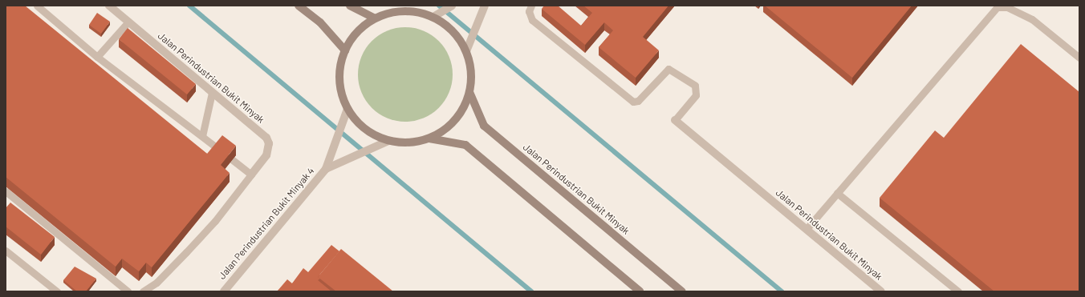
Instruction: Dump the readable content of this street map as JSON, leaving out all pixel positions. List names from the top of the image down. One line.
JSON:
{"streets":{"main road":["Jalan Perindustrian Bukit Minyak"],"street":["Jalan Perindustrian Bukit Minyak 4"]}}
